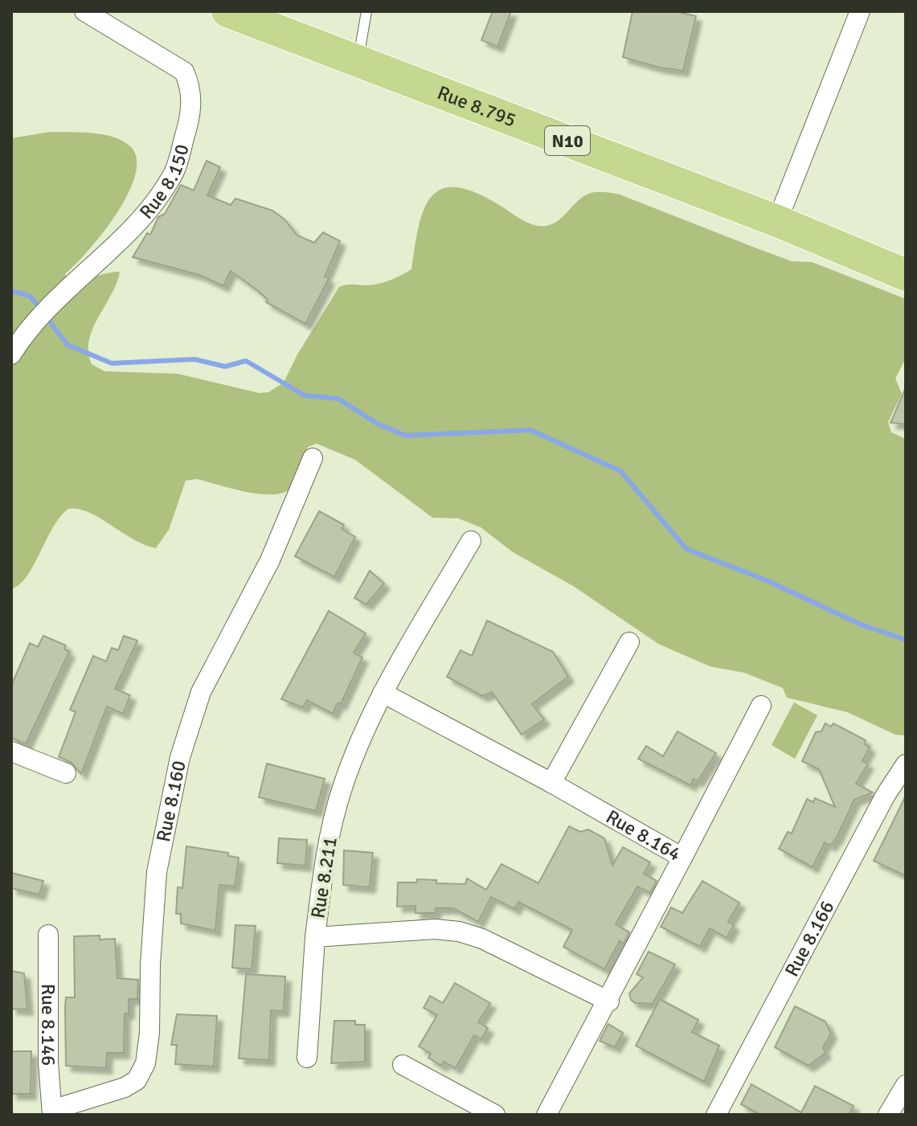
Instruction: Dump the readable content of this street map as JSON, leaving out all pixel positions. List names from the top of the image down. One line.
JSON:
{"streets":{"highway":["Rue 8.795","N10"],"street":["Rue 8.150","Rue 8.160","Rue 8.164","Rue 8.211","Rue 8.166","Rue 8.146"]},"crossings":[["Rue 8.160","Rue 8.146"],["Rue 8.164","Rue 8.211"]]}
